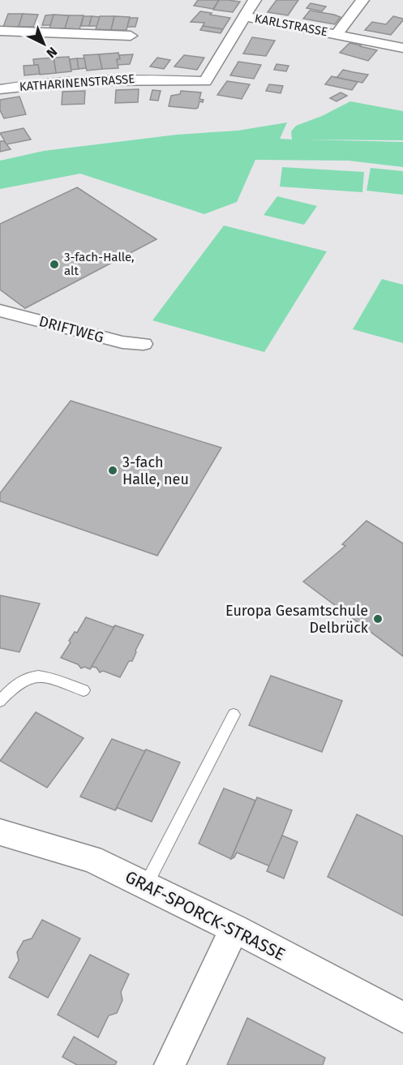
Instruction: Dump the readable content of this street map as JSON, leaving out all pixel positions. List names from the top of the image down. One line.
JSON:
{"streets":{"street":["KARLSTRASSE","KATHARINENSTRASSE","DRIFTWEG","GRAF-SPORCK-STRASSE"]},"crossings":[["KARLSTRASSE","KATHARINENSTRASSE"]],"places":["3-fach-Halle, alt","3-fach Halle, neu","Europa Gesamtschule Delbrück"],"north":"bottom right"}
